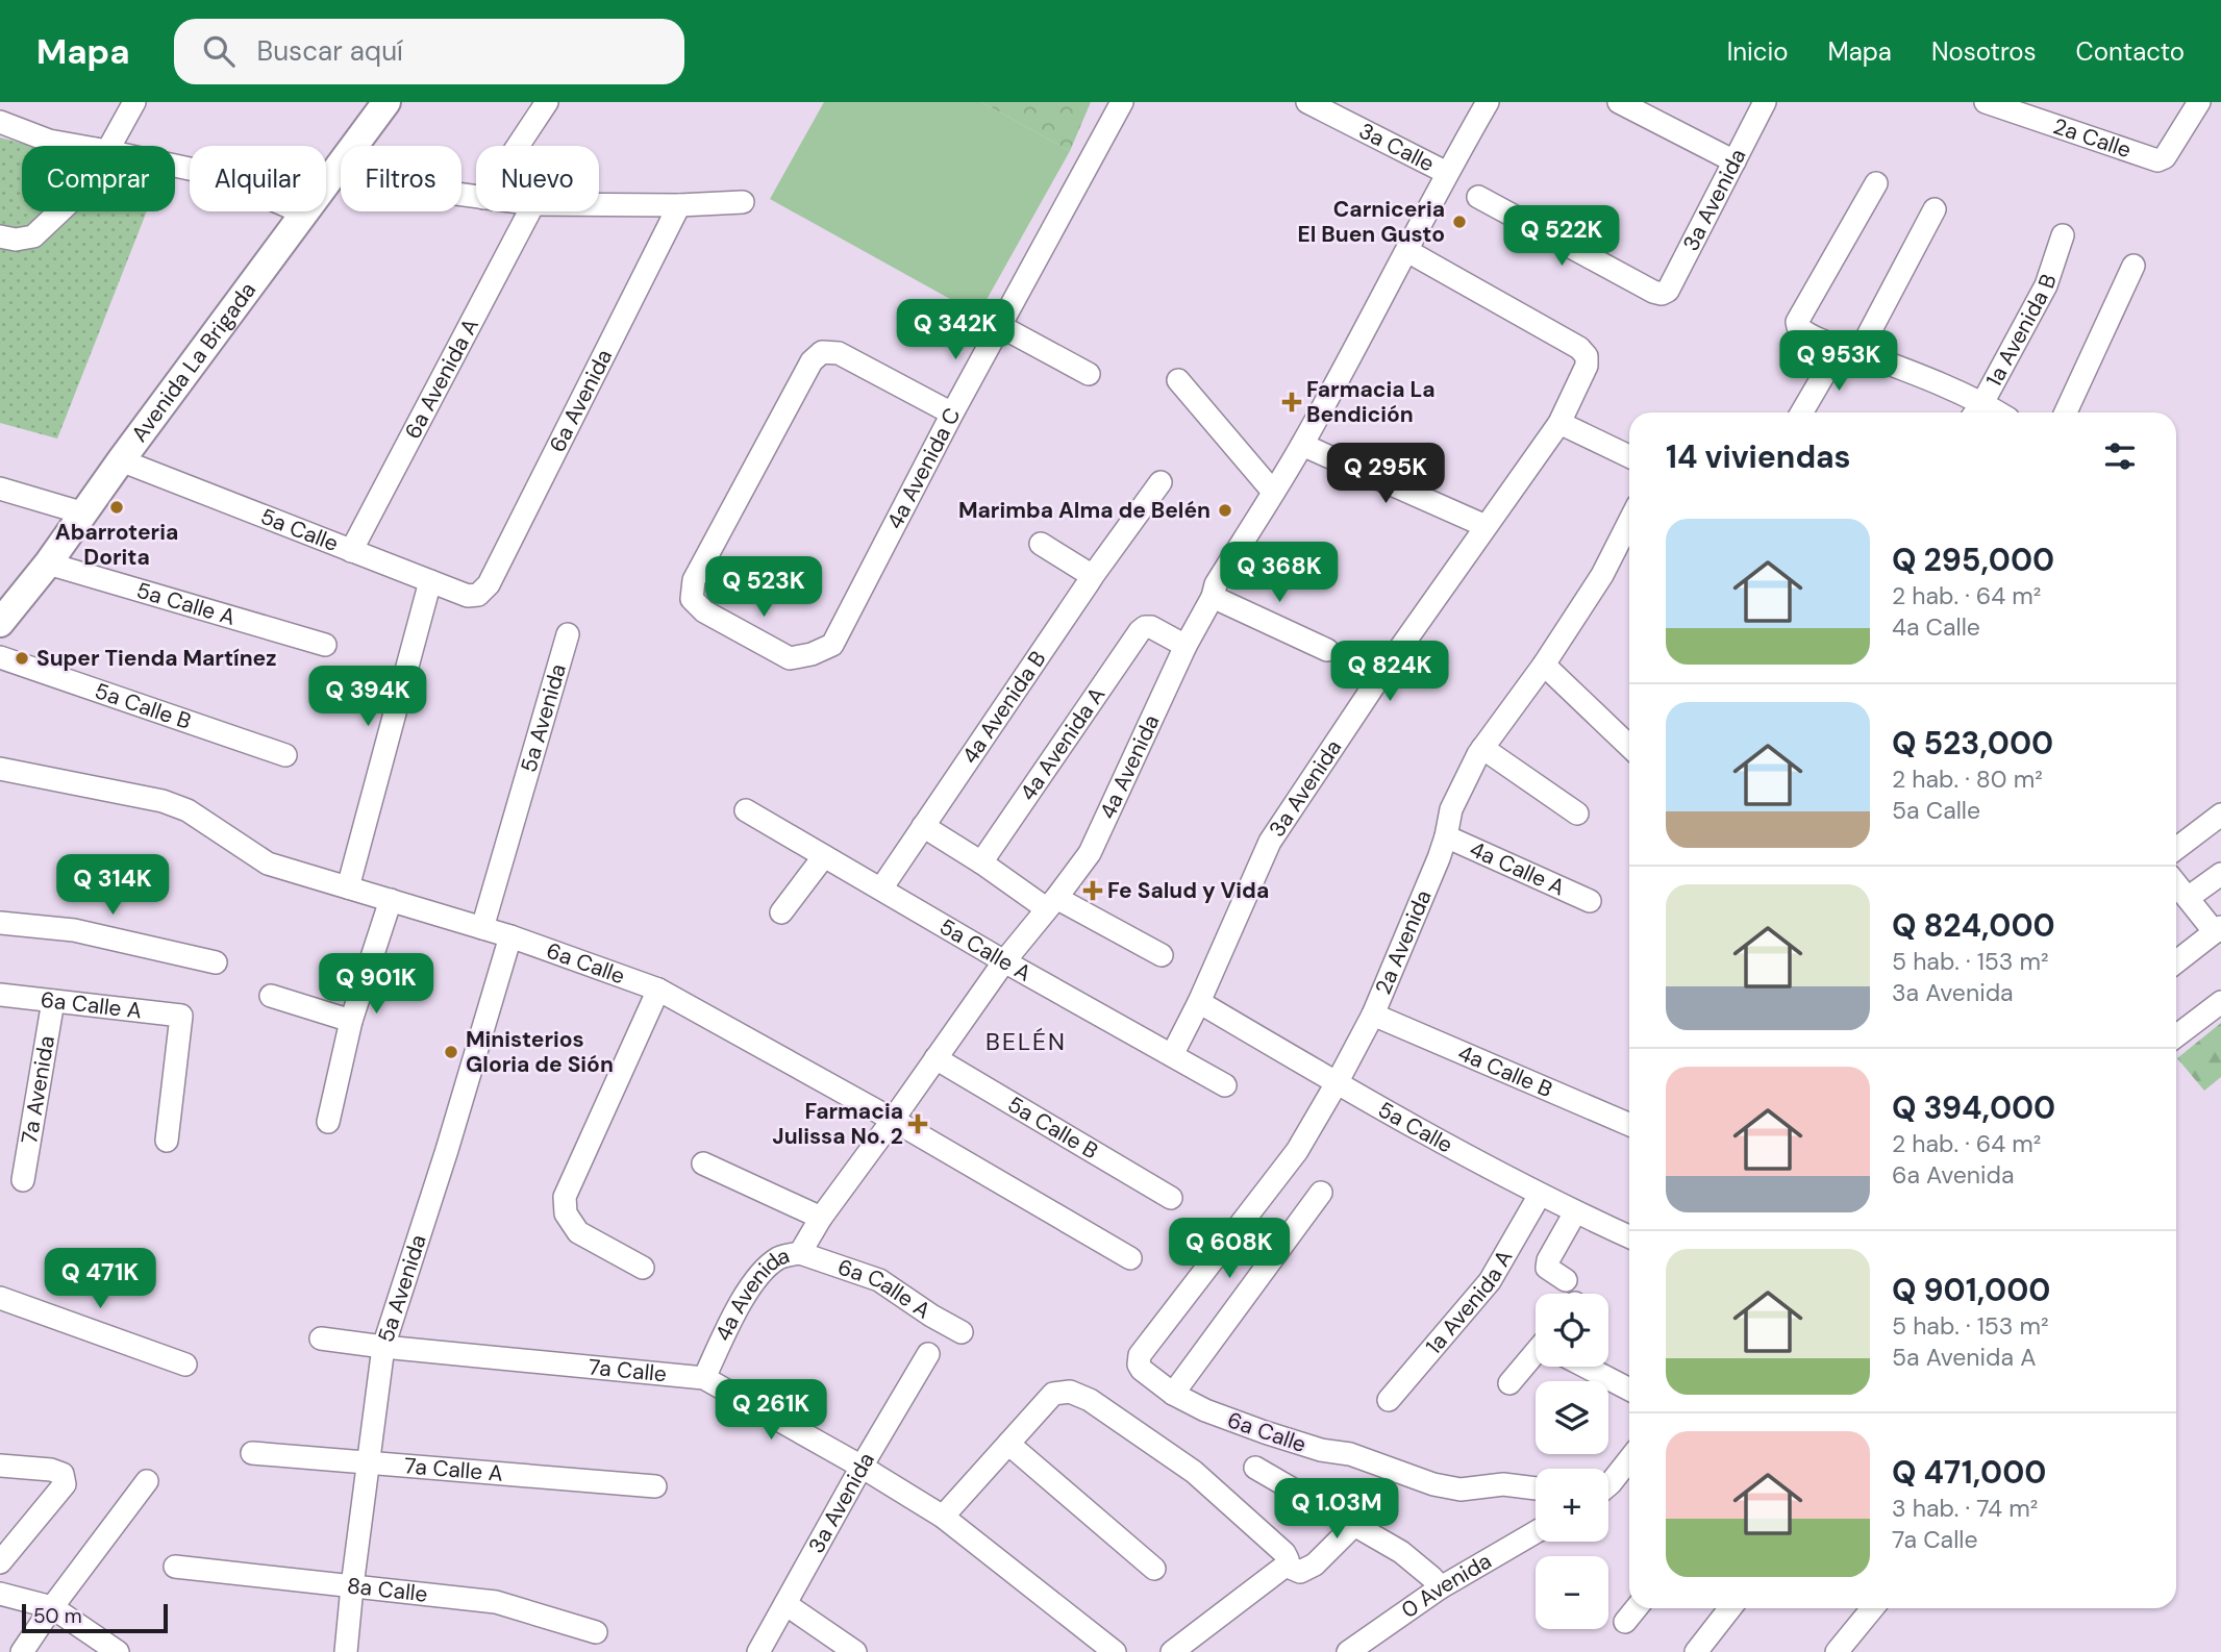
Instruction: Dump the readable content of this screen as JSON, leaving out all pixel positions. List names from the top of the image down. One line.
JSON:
{"streets":{"main road":["Avenida La Brigada"],"street":["2a Calle","3a Calle","3a Avenida","1a Avenida B","6a Avenida A","6a Avenida","4a Avenida C","5a Calle","5a Calle A","5a Calle B","4a Avenida B","5a Avenida","4a Avenida A","4a Avenida","4a Calle A","2a Avenida","6a Calle","6a Calle A","4a Calle B","7a Avenida","1a Avenida A","7a Calle","7a Calle A","0 Avenida","8a Calle"]},"crossings":[["3a Calle","4a Avenida"],["3a Avenida","5a Calle"],["3a Avenida","5a Calle A"],["3a Avenida","4a Avenida"],["3a Avenida","7a Calle"],["Avenida La Brigada","5a Calle"],["Avenida La Brigada","5a Calle A"],["6a Avenida A","5a Calle"],["6a Avenida","5a Calle"],["5a Calle","2a Avenida"],["5a Calle","1a Avenida A"],["5a Calle A","4a Avenida B"],["5a Calle A","4a Avenida"],["5a Calle B","4a Avenida"],["5a Avenida","6a Calle"],["5a Avenida","7a Calle"],["5a Avenida","7a Calle A"],["5a Avenida","8a Calle"],["4a Avenida A","4a Avenida"],["4a Avenida","6a Calle"],["4a Avenida","6a Calle A"],["4a Avenida","7a Calle"],["4a Calle A","2a Avenida"],["2a Avenida","6a Calle"],["2a Avenida","4a Calle B"],["6a Calle A","7a Avenida"]],"districts":["BELÉN"],"places":{"other":["Carniceria El Buen Gusto","Abarroteria Dorita","Marimba Alma de Belén","Super Tienda Martínez","Ministerios Gloria de Sión"],"health":["Farmacia La Bendición","Fe Salud y Vida","Farmacia Julissa No. 2"]},"scale_bar":"50 m","page":{"header":"Mapa","search":"Buscar aquí","nav":["Inicio","Mapa","Nosotros","Contacto"],"chip":["Comprar","Alquilar","Filtros","Nuevo"],"price":["Q 522K","Q 342K","Q 953K","Q 295K","Q 368K","Q 523K","Q 824K","Q 394K","Q 314K","Q 901K","Q 608K","Q 471K","Q 261K","Q 1.03M"],"heading":"14 viviendas","list":[{"name":"Q 295,000","note":"2 hab. · 64 m² · 4a Calle"},{"name":"Q 523,000","note":"2 hab. · 80 m² · 5a Calle"},{"name":"Q 824,000","note":"5 hab. · 153 m² · 3a Avenida"},{"name":"Q 394,000","note":"2 hab. · 64 m² · 6a Avenida"},{"name":"Q 901,000","note":"5 hab. · 153 m² · 5a Avenida A"},{"name":"Q 471,000","note":"3 hab. · 74 m² · 7a Calle"}],"map_buttons":["+","−"],"scale":"50 m"}}
